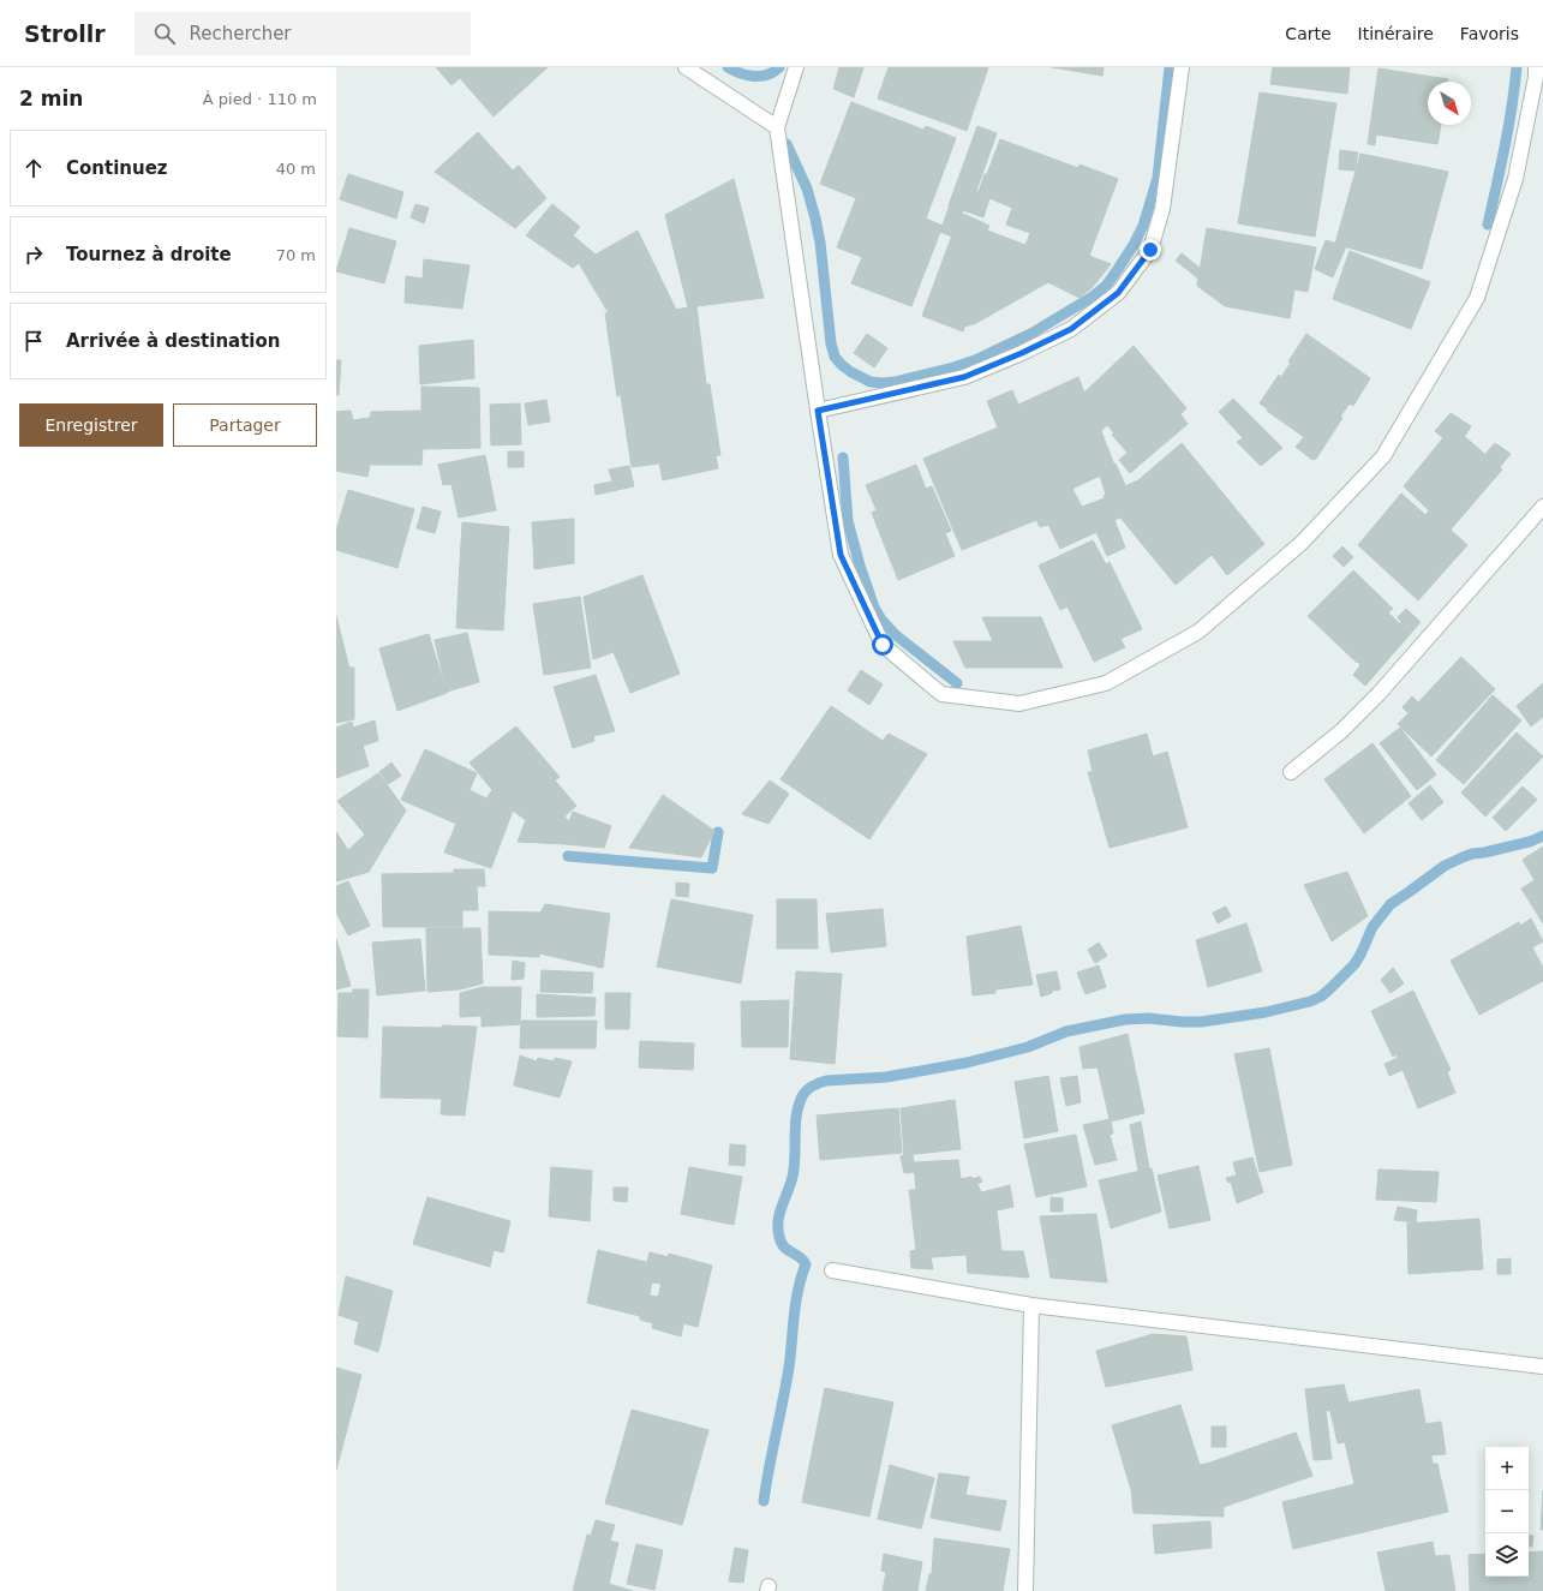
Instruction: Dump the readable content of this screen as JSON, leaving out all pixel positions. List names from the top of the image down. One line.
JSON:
{"north":"bottom right","page":{"header":"Strollr","search":"Rechercher","nav":["Carte","Itinéraire","Favoris"],"heading":["2 min","À pied · 110 m"],"list":[["Continuez","40 m"],["Tournez à droite","70 m"],"Arrivée à destination"],"buttons":["Enregistrer","Partager"],"map_buttons":["+","−"]}}
